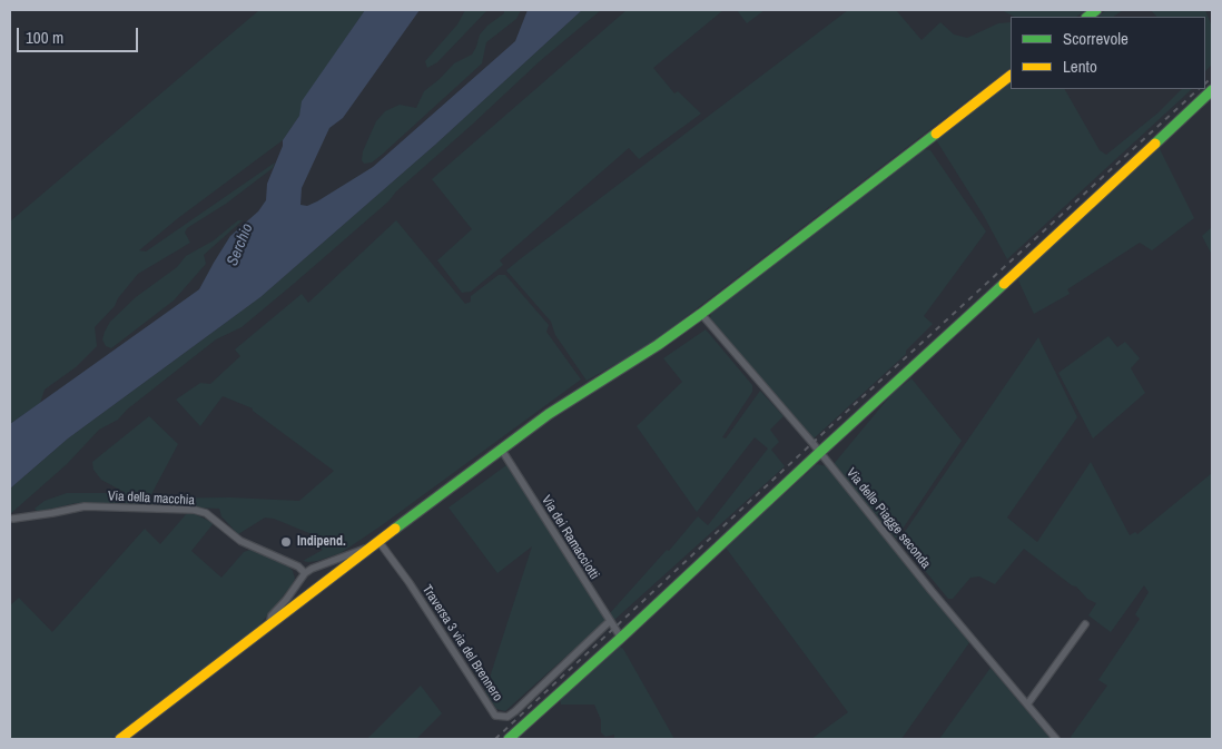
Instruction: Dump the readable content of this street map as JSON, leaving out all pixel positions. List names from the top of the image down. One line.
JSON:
{"streets":{"street":["Via della macchia","Via delle Piagge seconda","Via dei Ramacciotti","Traversa 3 via del Brennero"]},"crossings":[["Via dei Ramacciotti","Traversa 3 via del Brennero"]],"water":["Serchio"],"places":["Indipend."],"legend":["Scorrevole","Lento"],"scale_bar":"100 m"}
